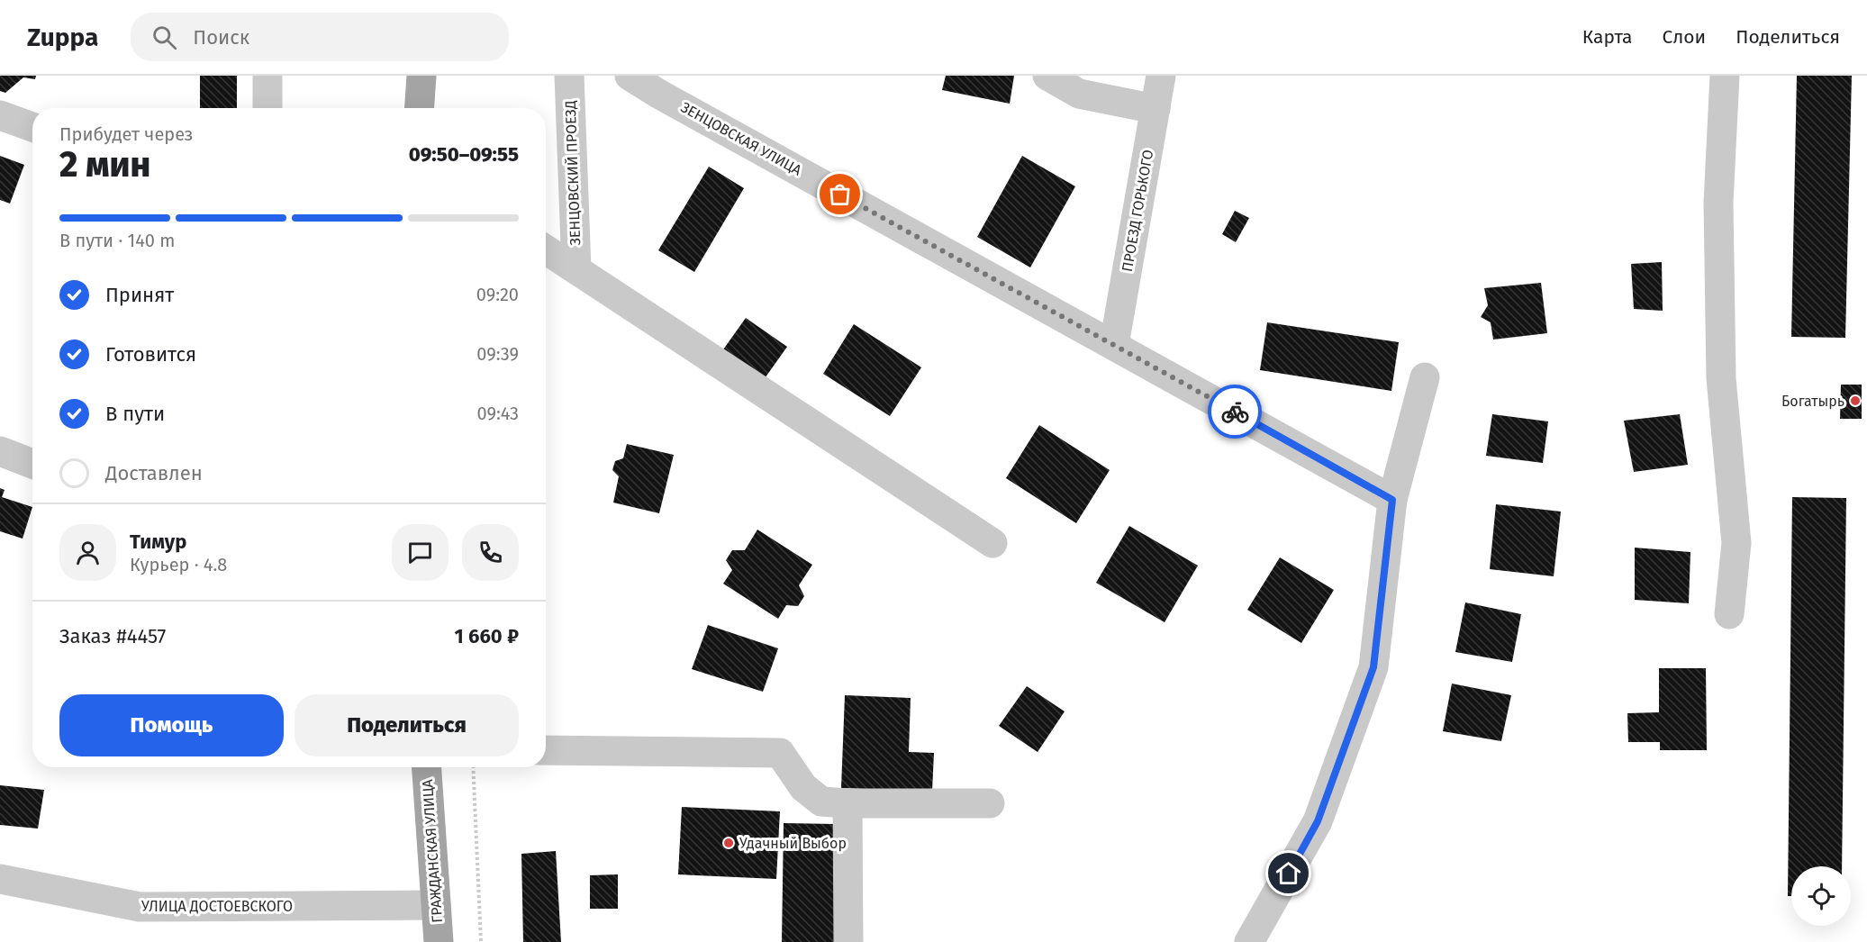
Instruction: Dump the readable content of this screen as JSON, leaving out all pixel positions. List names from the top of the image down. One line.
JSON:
{"streets":{"main road":["ГРАЖДАНСКАЯ УЛИЦА"],"street":["ЗЕНЦОВСКАЯ УЛИЦА","ЗЕНЦОВСКИЙ ПРОЕЗД","ПРОЕЗД ГОРЬКОГО","УЛИЦА ДОСТОЕВСКОГО"]},"crossings":[["ЗЕНЦОВСКАЯ УЛИЦА","ПРОЕЗД ГОРЬКОГО"],["ГРАЖДАНСКАЯ УЛИЦА","УЛИЦА ДОСТОЕВСКОГО"]],"places":["Богатырь","Удачный Выбор"],"page":{"header":"Zuppa","search":"Поиск","nav":["Карта","Слои","Поделиться"],"heading":["2 мин","Прибудет через","09:50–09:55"],"panel":["Тимур","Курьер · 4.8","Заказ #4457","1 660 ₽"],"bar":"В пути · 140 m","list":[["Принят","09:20"],["Готовится","09:39"],["В пути","09:43"],"Доставлен"],"buttons":["Помощь","Поделиться"]}}
